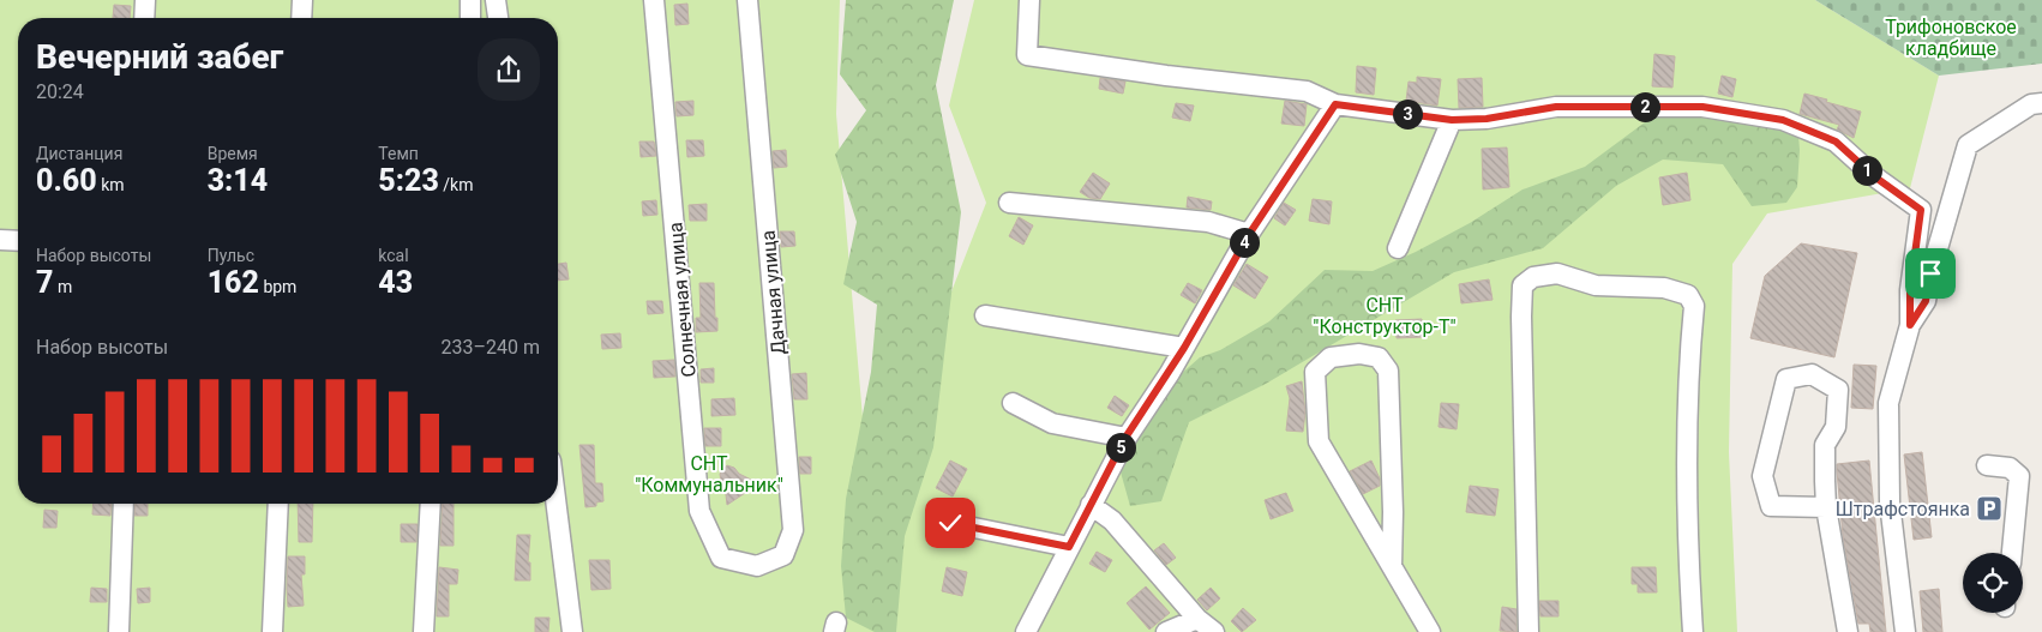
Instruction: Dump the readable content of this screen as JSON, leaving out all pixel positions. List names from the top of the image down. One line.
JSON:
{"streets":{"street":["Дачная улица","Солнечная улица"]},"crossings":[["Дачная улица","Солнечная улица"]],"parks":["Трифоновское кладбище","СНТ \"Конструктор-Т\"","СНТ \"Коммунальник\""],"places":{"parking":["Штрафстоянка"]},"page":{"heading":["Вечерний забег","20:24"],"pins":["2","3","1","4","5"],"stats":[["Дистанция","0.60 km"],["Время","3:14"],["Темп","5:23 /km"],["Набор высоты","7 m"],["Пульс","162 bpm"],["kcal","43"]],"chart":["Набор высоты","233–240 m"]}}
